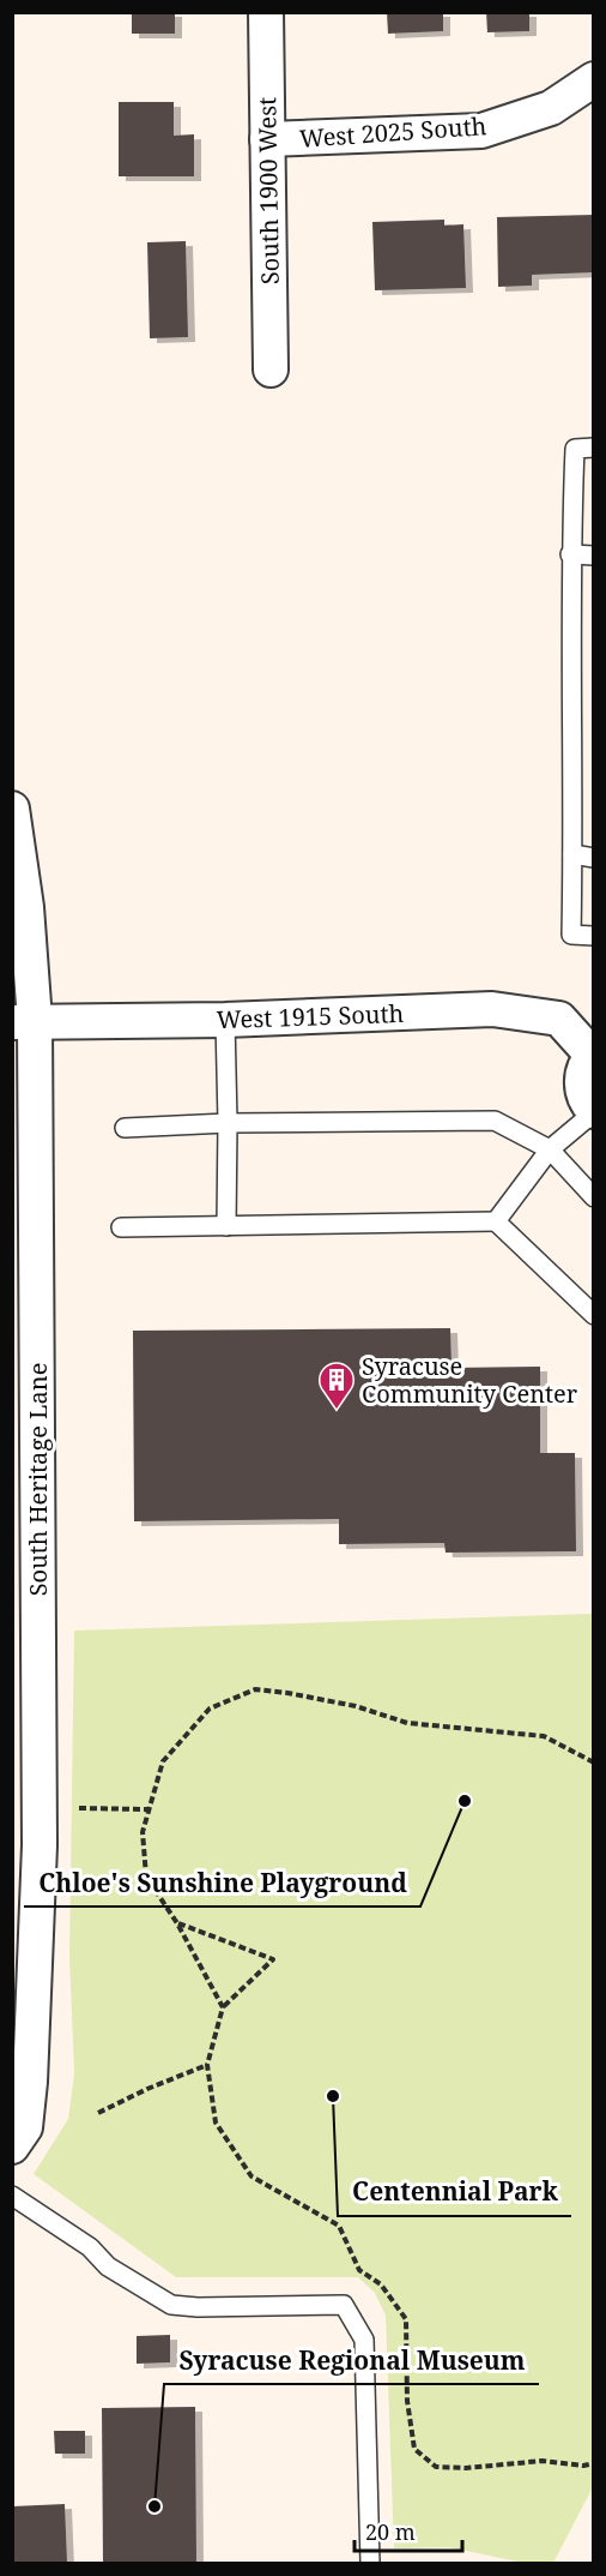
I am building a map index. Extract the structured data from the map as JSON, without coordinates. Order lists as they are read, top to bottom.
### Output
{
  "streets": {
    "street": [
      "West 2025 South",
      "South 1900 West",
      "West 1915 South",
      "South Heritage Lane"
    ]
  },
  "crossings": [
    ["West 2025 South", "South 1900 West"],
    ["West 1915 South", "South Heritage Lane"]
  ],
  "places": {
    "building": ["Syracuse Community Center"],
    "other": ["Chloe's Sunshine Playground", "Centennial Park", "Syracuse Regional Museum"]
  },
  "scale_bar": "20 m"
}
